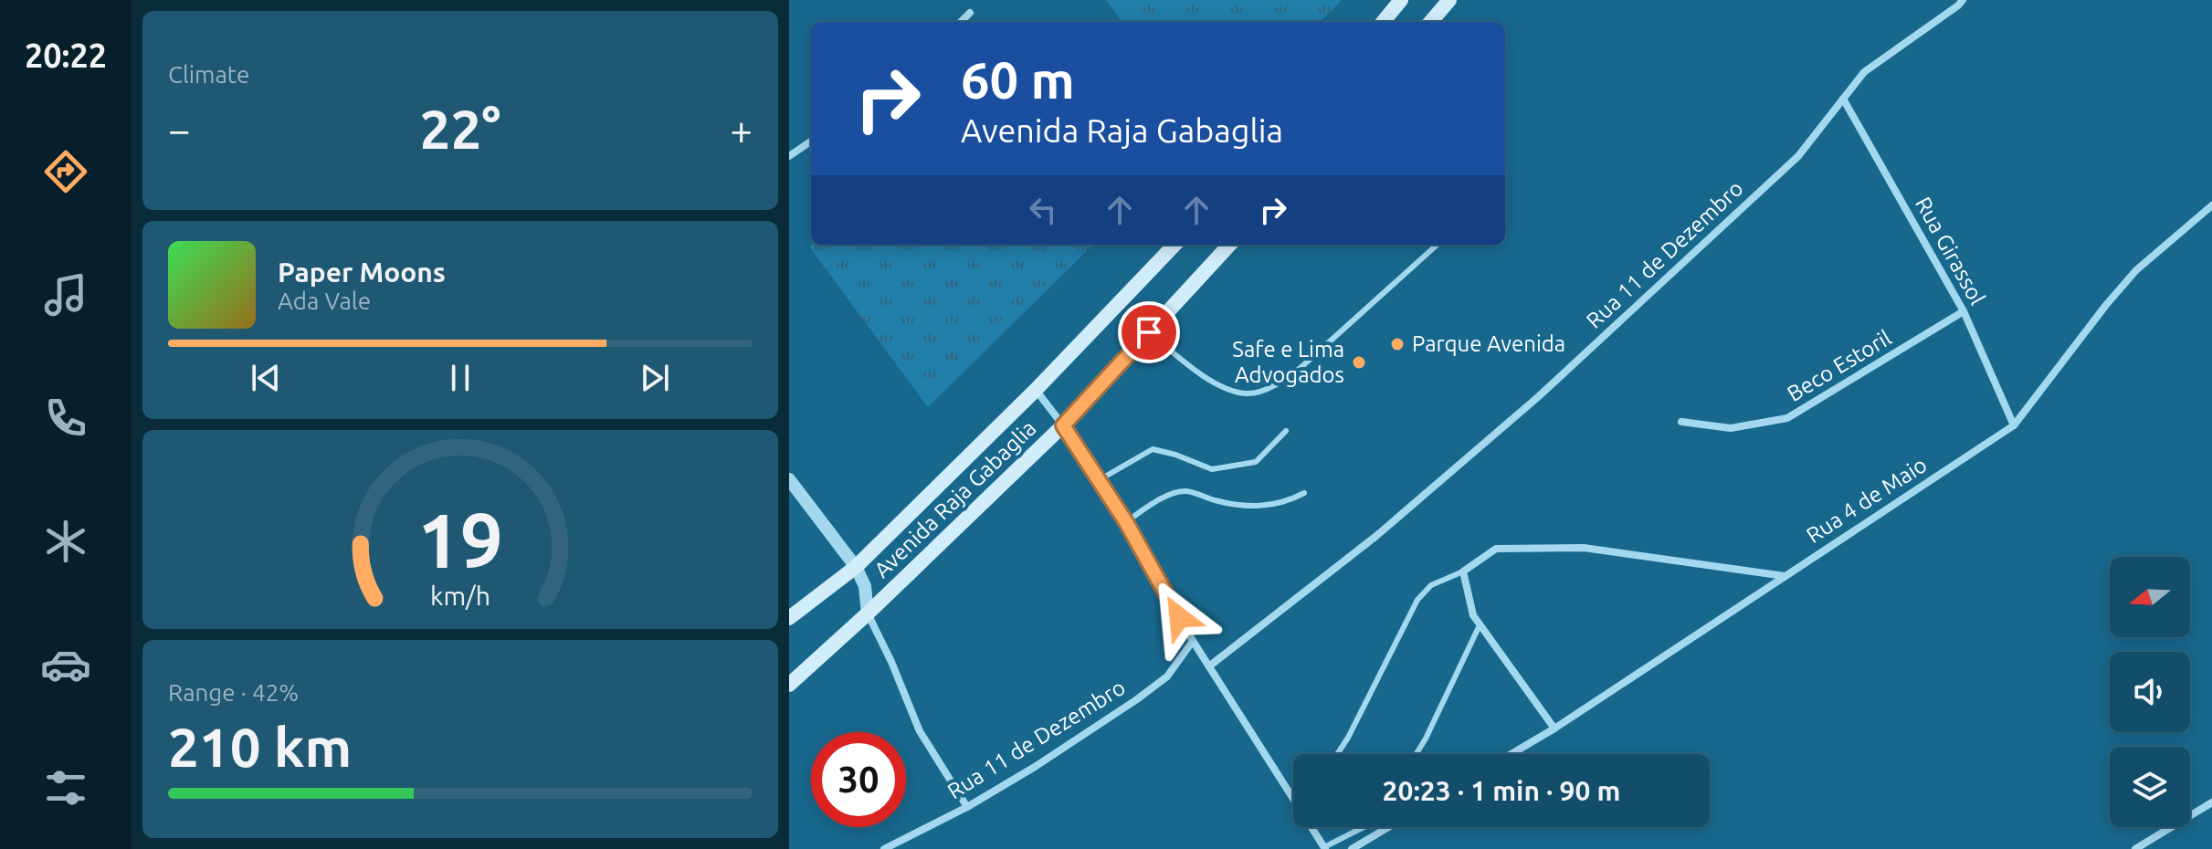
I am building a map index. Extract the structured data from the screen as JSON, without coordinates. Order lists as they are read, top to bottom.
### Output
{
  "streets": {
    "main road": ["Avenida Raja Gabaglia"],
    "street": [
      "Rua Girassol",
      "Rua 11 de Dezembro",
      "Beco Estoril",
      "Rua 4 de Maio"
    ]
  },
  "crossings": [
    ["Rua Girassol", "Rua 11 de Dezembro"],
    ["Rua Girassol", "Beco Estoril"],
    ["Rua Girassol", "Rua 4 de Maio"]
  ],
  "places": ["Parque Avenida", "Safe e Lima Advogados"],
  "north": "left",
  "page": {
    "tabs": "20:22",
    "tile": [
      "Climate",
      ["Range · 42%", "210 km"]
    ],
    "turn": ["60 m", "Avenida Raja Gabaglia"],
    "heat": ["−", "22°", "+"],
    "song": ["Paper Moons", "Ada Vale"],
    "limit": "30",
    "trip": "20:23 · 1 min · 90 m",
    "gauge": ["19", "km/h"]
  }
}
